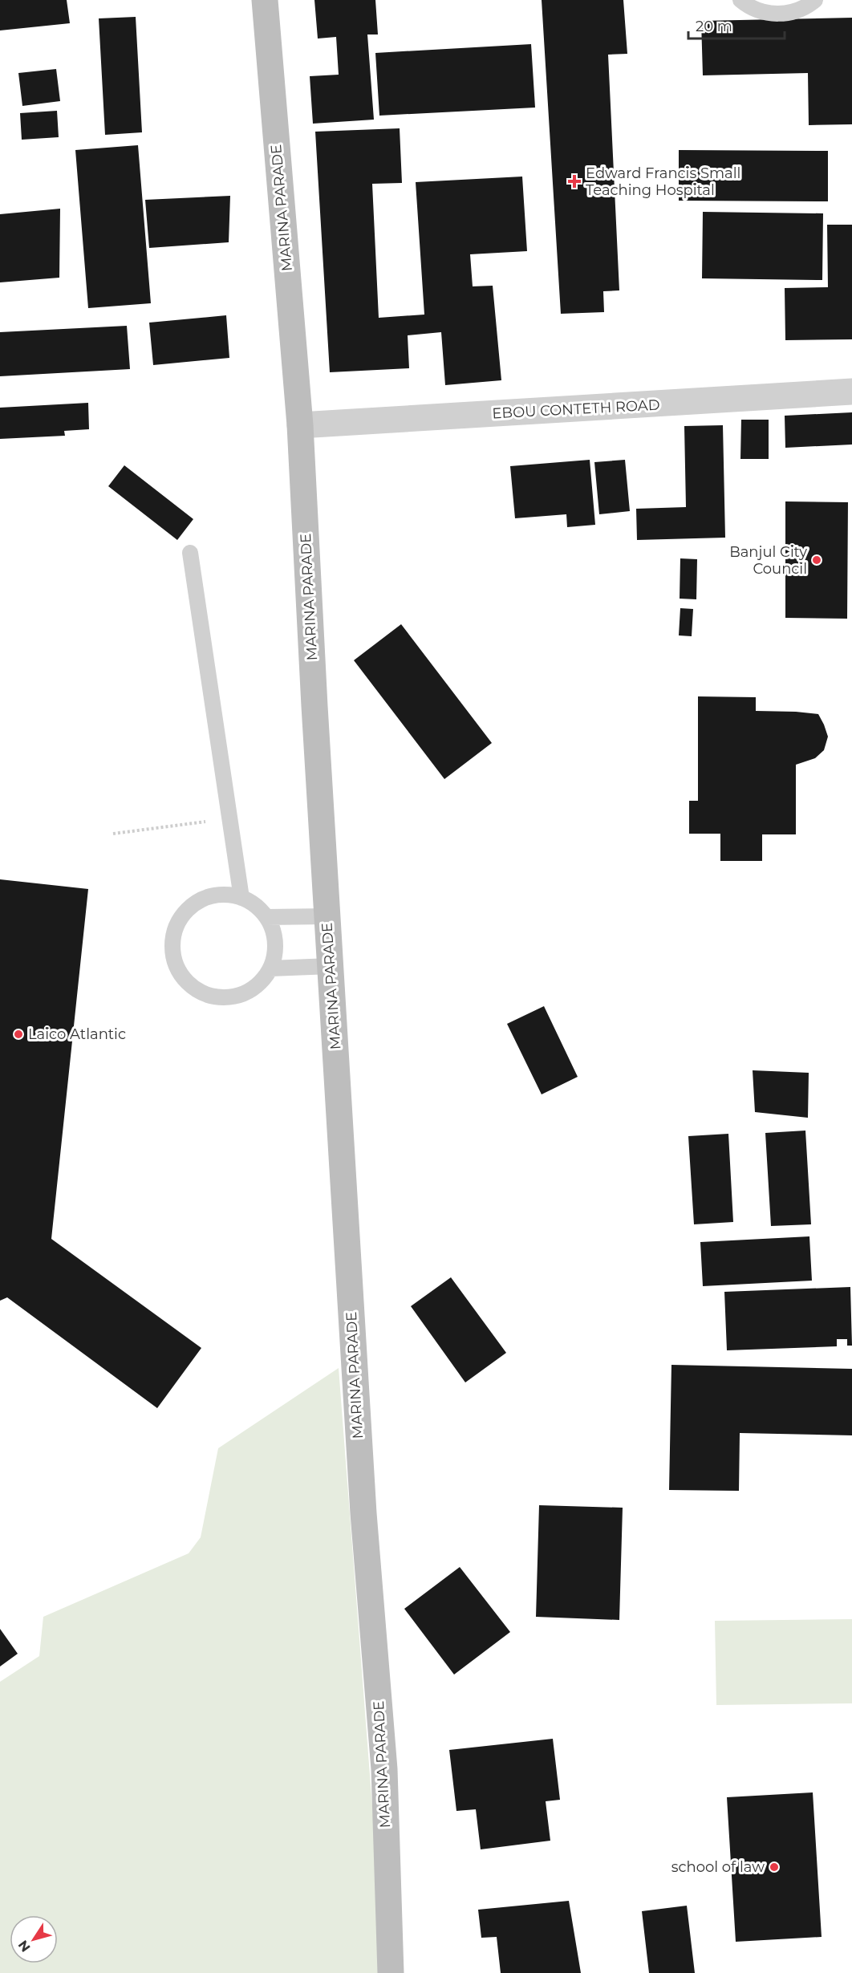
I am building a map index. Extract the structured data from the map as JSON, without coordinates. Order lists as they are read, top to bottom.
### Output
{
  "streets": {
    "street": ["MARINA PARADE", "EBOU CONTETH ROAD"]
  },
  "crossings": [
    ["MARINA PARADE", "EBOU CONTETH ROAD"]
  ],
  "places": {
    "health": ["Edward Francis Small Teaching Hospital"],
    "other": ["Banjul City Council", "Laico Atlantic", "school of law"]
  },
  "scale_bar": "20 m",
  "north": "bottom left"
}
